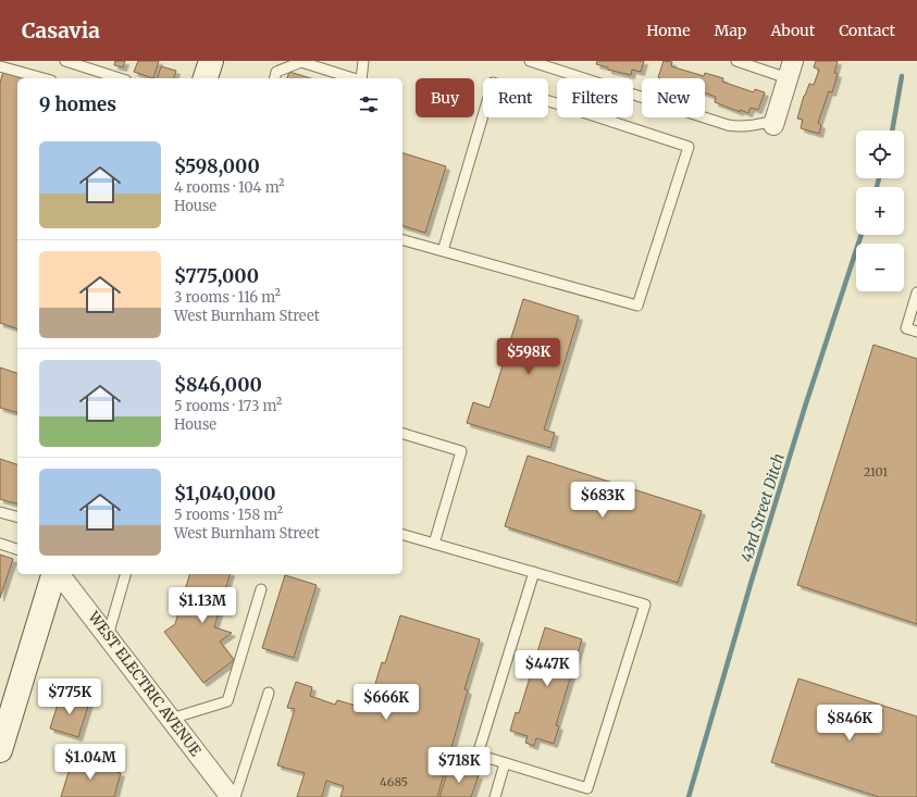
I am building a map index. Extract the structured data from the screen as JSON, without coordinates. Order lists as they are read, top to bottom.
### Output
{
  "streets": {
    "street": ["WEST ELECTRIC AVENUE"]
  },
  "water": ["43rd Street Ditch"],
  "house_numbers": ["2101", "4685"],
  "page": {
    "header": "Casavia",
    "nav": [
      "Home",
      "Map",
      "About",
      "Contact"
    ],
    "chip": [
      "Buy",
      "Rent",
      "Filters",
      "New"
    ],
    "heading": "9 homes",
    "map_buttons": ["+", "−"],
    "list": [
      {
        "name": "$598,000",
        "note": "4 rooms · 104 m² · House"
      },
      {
        "name": "$775,000",
        "note": "3 rooms · 116 m² · West Burnham Street"
      },
      {
        "name": "$846,000",
        "note": "5 rooms · 173 m² · House"
      },
      {
        "name": "$1,040,000",
        "note": "5 rooms · 158 m² · West Burnham Street"
      }
    ],
    "price": [
      "$598K",
      "$683K",
      "$1.13M",
      "$447K",
      "$775K",
      "$666K",
      "$846K",
      "$1.04M",
      "$718K"
    ]
  }
}
